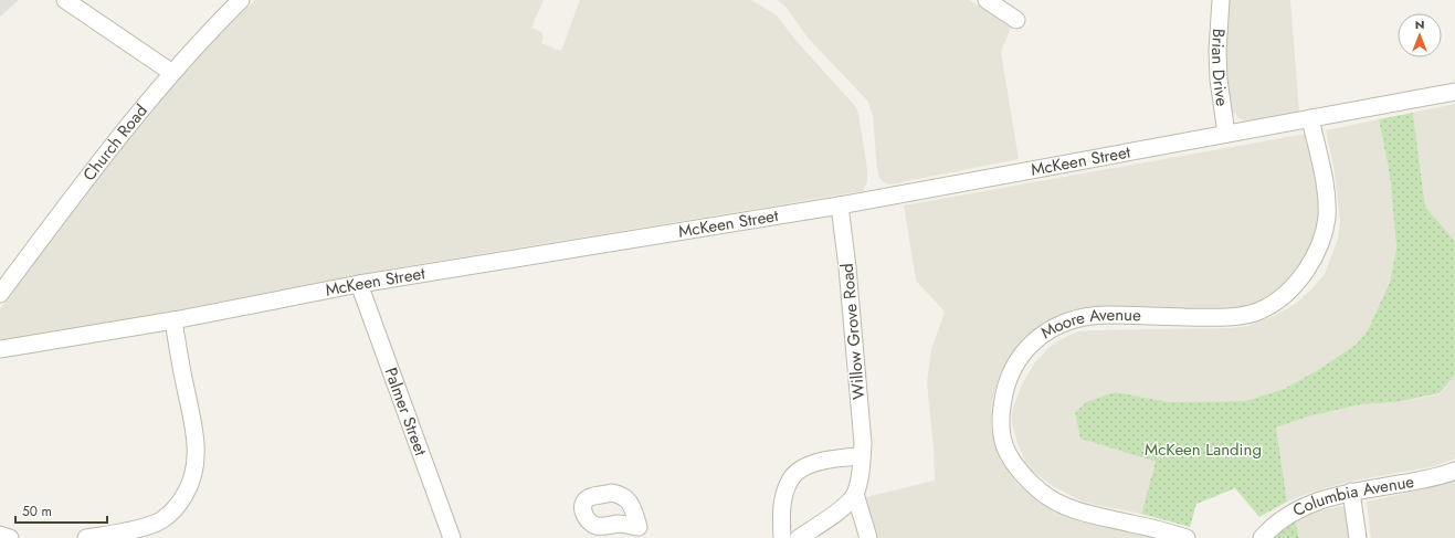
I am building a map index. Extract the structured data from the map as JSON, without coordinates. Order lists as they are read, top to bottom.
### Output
{
  "streets": {
    "street": [
      "Brian Drive",
      "Church Road",
      "McKeen Street",
      "Moore Avenue",
      "Willow Grove Road",
      "Palmer Street",
      "Columbia Avenue"
    ]
  },
  "crossings": [
    ["Brian Drive", "McKeen Street"],
    ["McKeen Street", "Moore Avenue"],
    ["McKeen Street", "Willow Grove Road"],
    ["McKeen Street", "Palmer Street"]
  ],
  "parks": ["McKeen Landing"],
  "scale_bar": "50 m",
  "north": "top"
}
